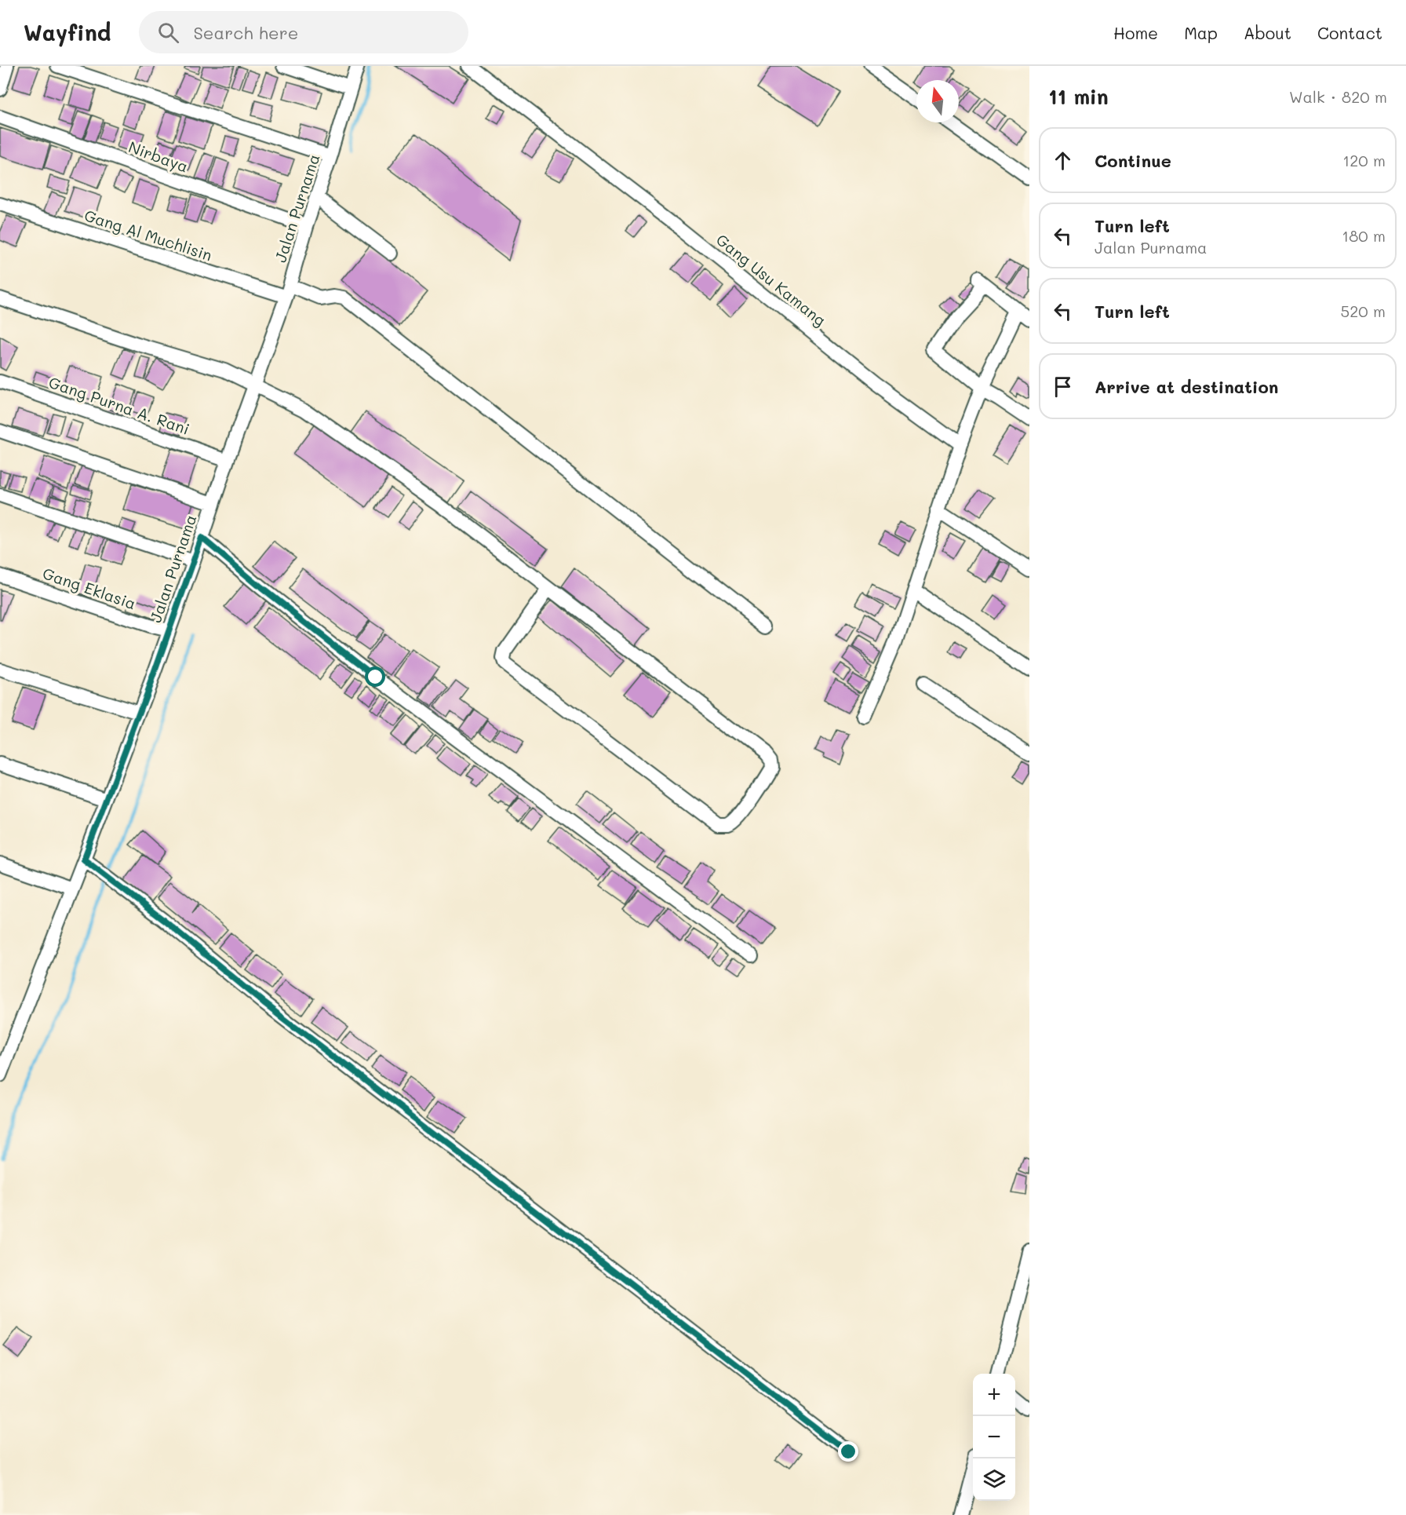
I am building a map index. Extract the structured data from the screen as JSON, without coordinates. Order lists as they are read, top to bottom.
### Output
{
  "streets": {
    "street": [
      "Nirbaya",
      "Jalan Purnama",
      "Gang Al Muchlisin",
      "Gang Usu Kamang",
      "Gang Purna A. Rani",
      "Gang Eklasia"
    ]
  },
  "crossings": [
    ["Nirbaya", "Jalan Purnama"],
    ["Jalan Purnama", "Gang Al Muchlisin"],
    ["Jalan Purnama", "Gang Purna A. Rani"],
    ["Jalan Purnama", "Gang Eklasia"]
  ],
  "north": "top",
  "page": {
    "header": "Wayfind",
    "search": "Search here",
    "nav": [
      "Home",
      "Map",
      "About",
      "Contact"
    ],
    "heading": ["11 min", "Walk · 820 m"],
    "list": [
      ["Continue", "120 m"],
      ["Turn left", "Jalan Purnama", "180 m"],
      ["Turn left", "520 m"],
      "Arrive at destination"
    ],
    "map_buttons": ["+", "−"]
  }
}
